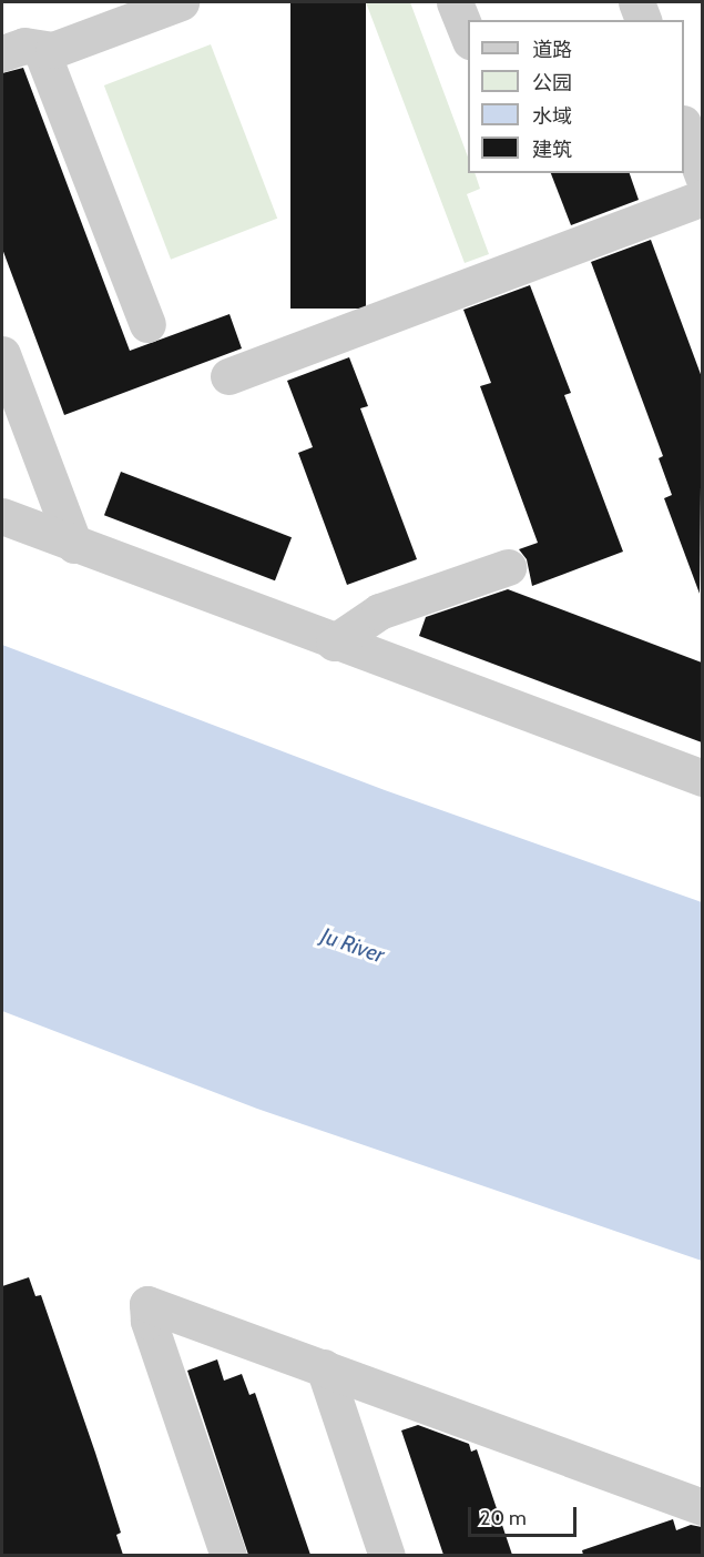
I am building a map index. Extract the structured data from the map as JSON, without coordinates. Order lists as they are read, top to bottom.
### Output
{
  "water": ["Ju River"],
  "legend": [
    "道路",
    "公园",
    "水域",
    "建筑"
  ],
  "scale_bar": "20 m"
}
